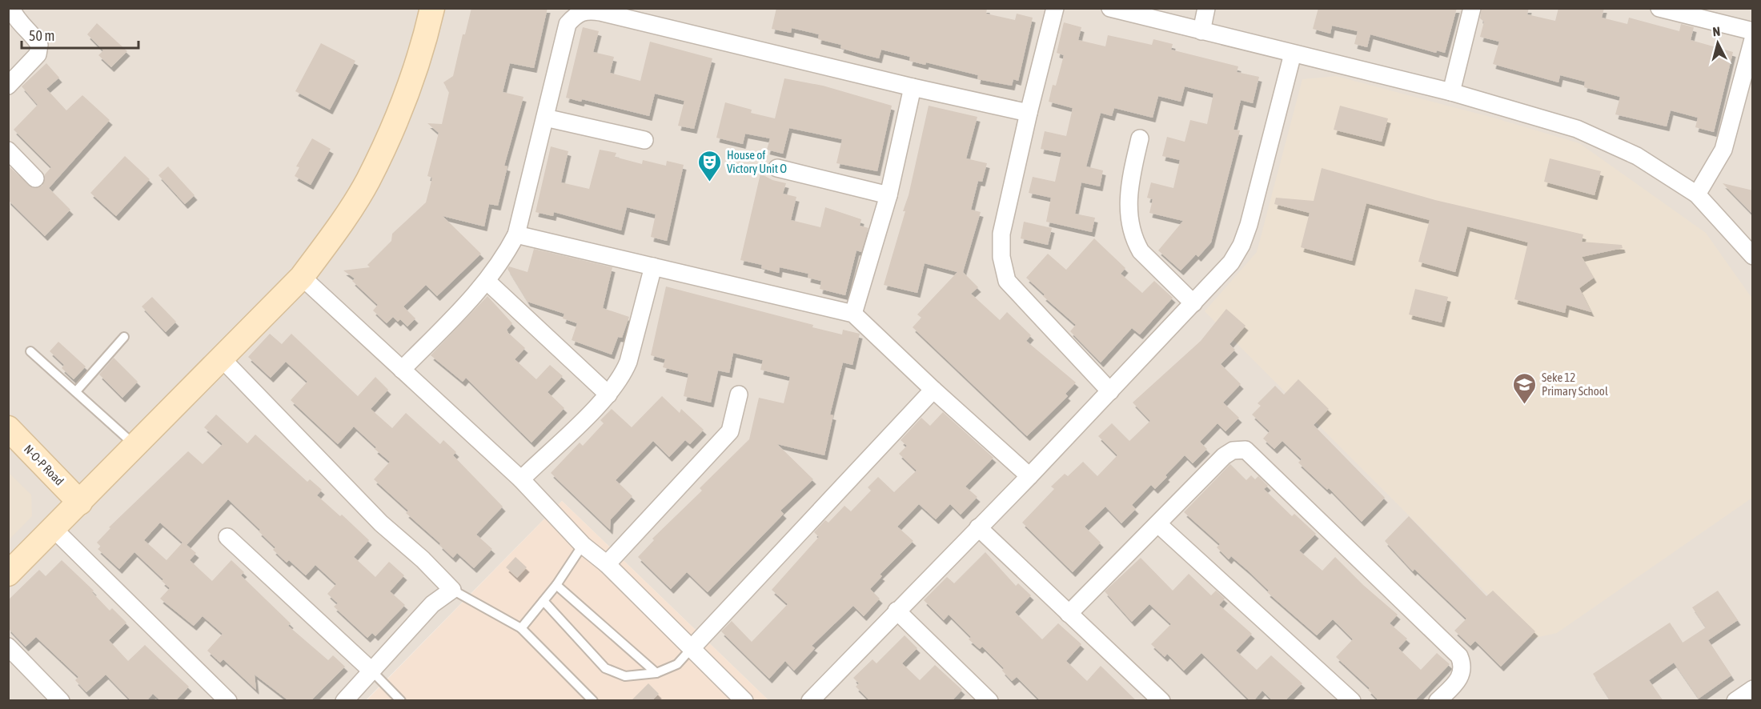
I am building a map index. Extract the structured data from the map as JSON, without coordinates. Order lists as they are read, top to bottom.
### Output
{
  "streets": {
    "street": ["N-O-P Road"]
  },
  "places": {
    "theatre": ["House of Victory Unit O"],
    "school or university": ["Seke 12 Primary School"]
  },
  "scale_bar": "50 m",
  "north": "top"
}
